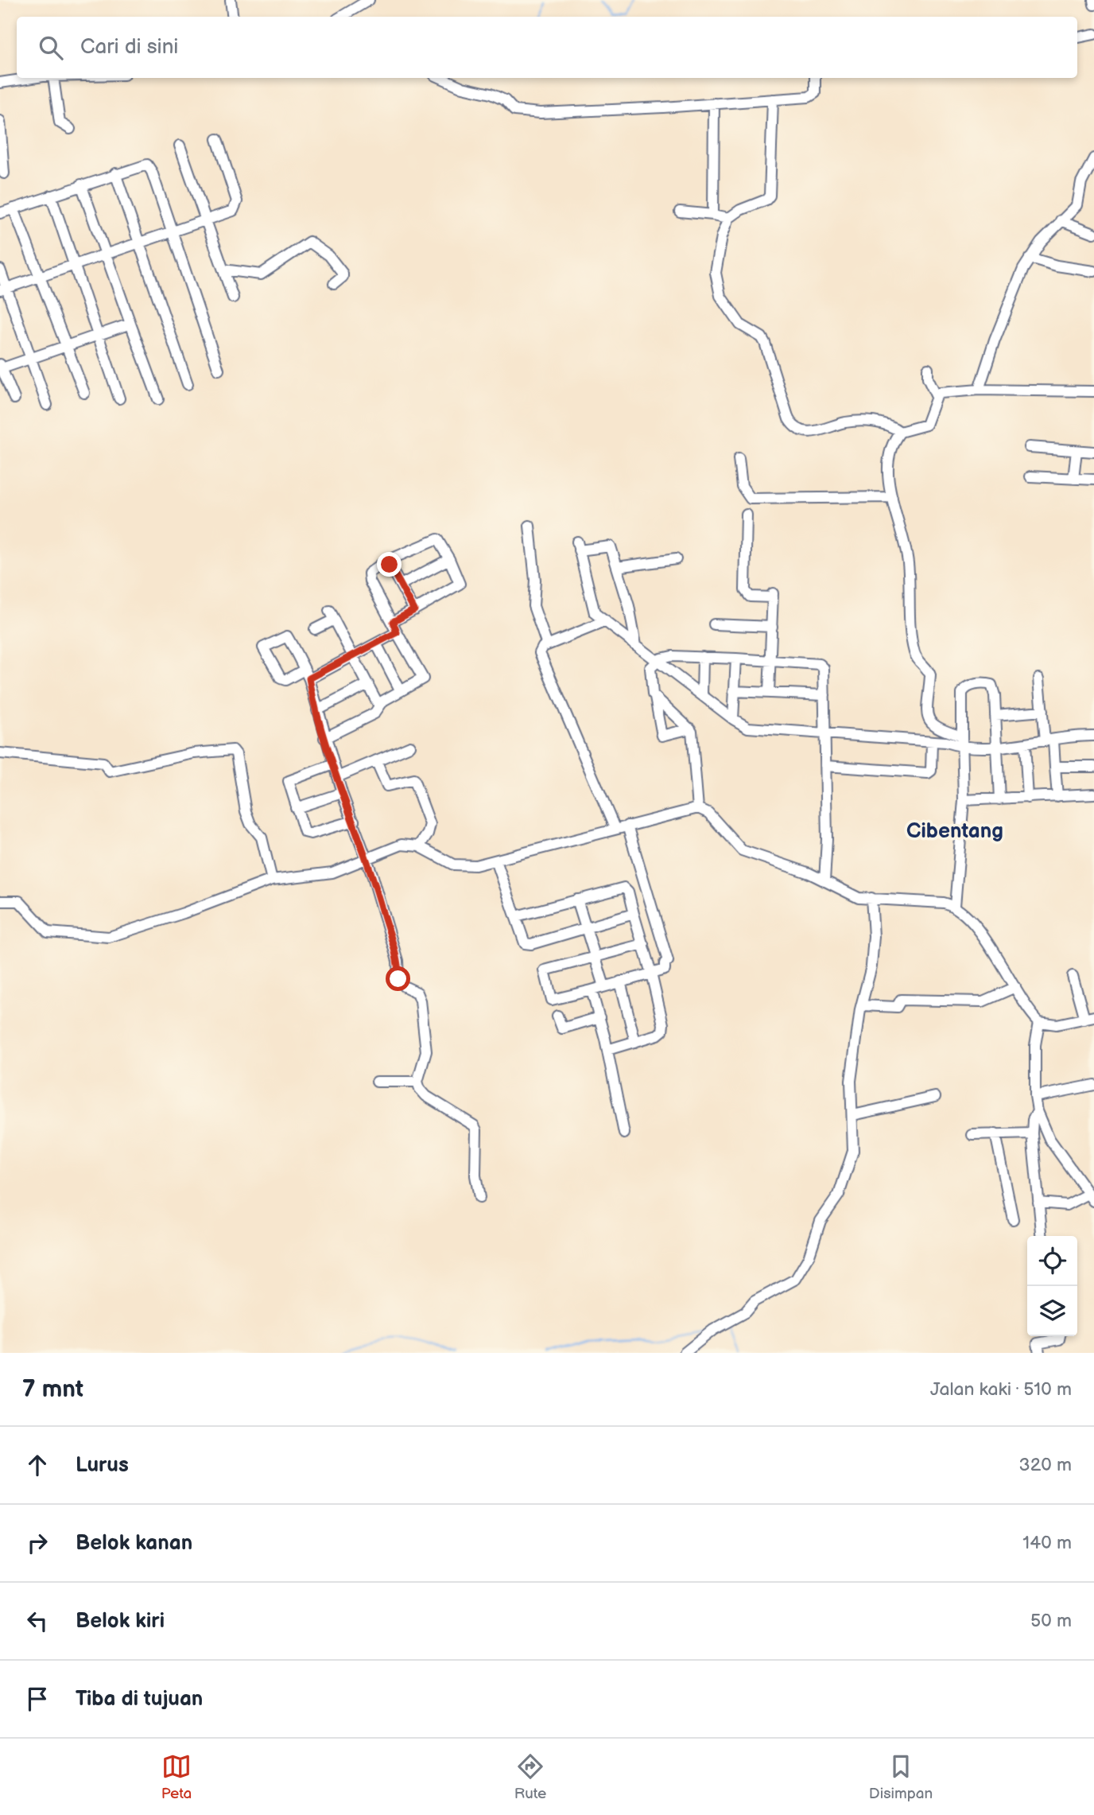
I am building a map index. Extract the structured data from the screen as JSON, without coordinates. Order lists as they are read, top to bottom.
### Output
{
  "districts": ["Cibentang"],
  "page": {
    "search": "Cari di sini",
    "heading": ["7 mnt", "Jalan kaki · 510 m"],
    "list": [
      ["Lurus", "320 m"],
      ["Belok kanan", "140 m"],
      ["Belok kiri", "50 m"],
      "Tiba di tujuan"
    ],
    "nav": ["Peta", "Rute", "Disimpan"]
  }
}
